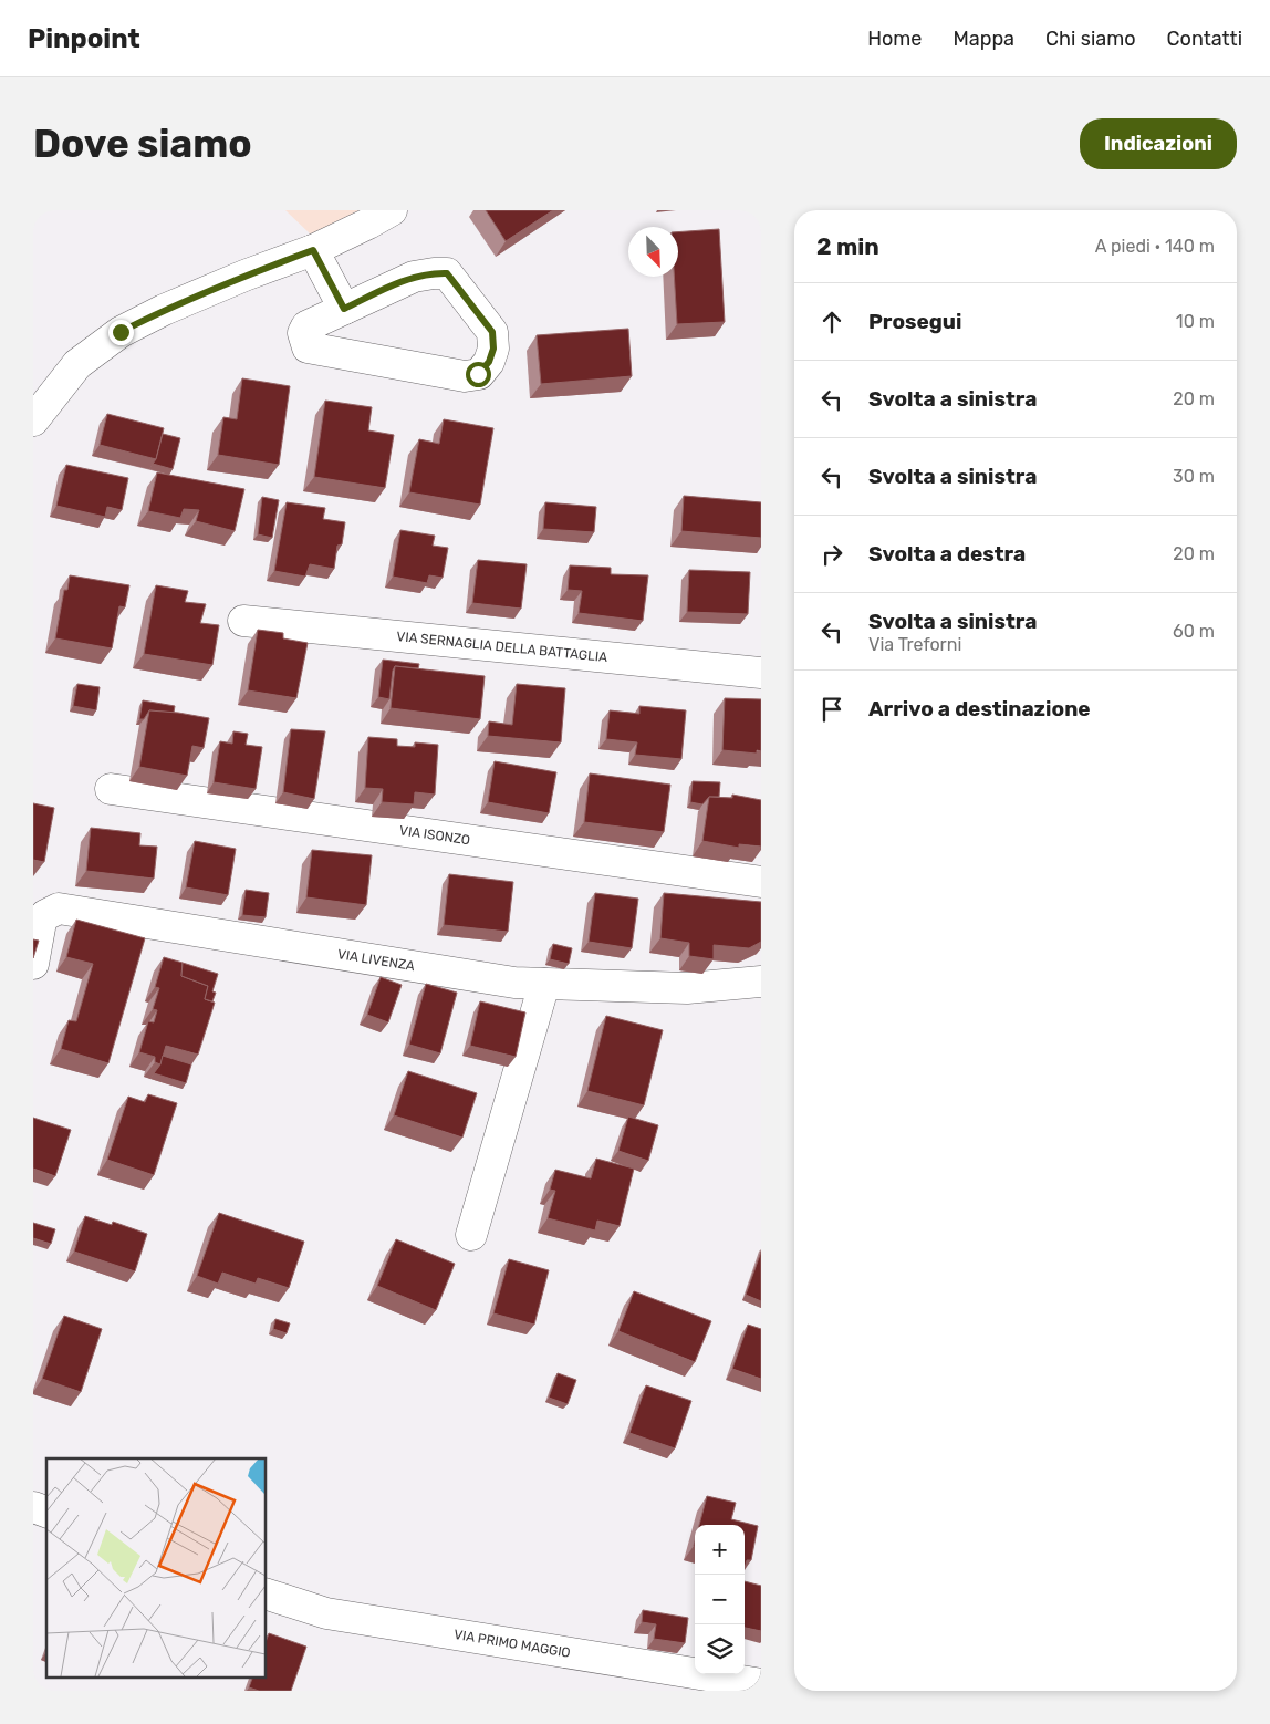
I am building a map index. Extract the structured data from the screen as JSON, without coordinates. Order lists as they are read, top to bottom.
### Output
{
  "streets": {
    "street": [
      "VIA SERNAGLIA DELLA BATTAGLIA",
      "VIA ISONZO",
      "VIA LIVENZA",
      "VIA PRIMO MAGGIO"
    ]
  },
  "north": "bottom right",
  "page": {
    "header": "Pinpoint",
    "nav": [
      "Home",
      "Mappa",
      "Chi siamo",
      "Contatti"
    ],
    "buttons": "Indicazioni",
    "title": "Dove siamo",
    "heading": ["2 min", "A piedi · 140 m"],
    "list": [
      ["Prosegui", "10 m"],
      ["Svolta a sinistra", "20 m"],
      ["Svolta a sinistra", "30 m"],
      ["Svolta a destra", "20 m"],
      ["Svolta a sinistra", "Via Treforni", "60 m"],
      "Arrivo a destinazione"
    ],
    "map_buttons": ["+", "−"]
  }
}
